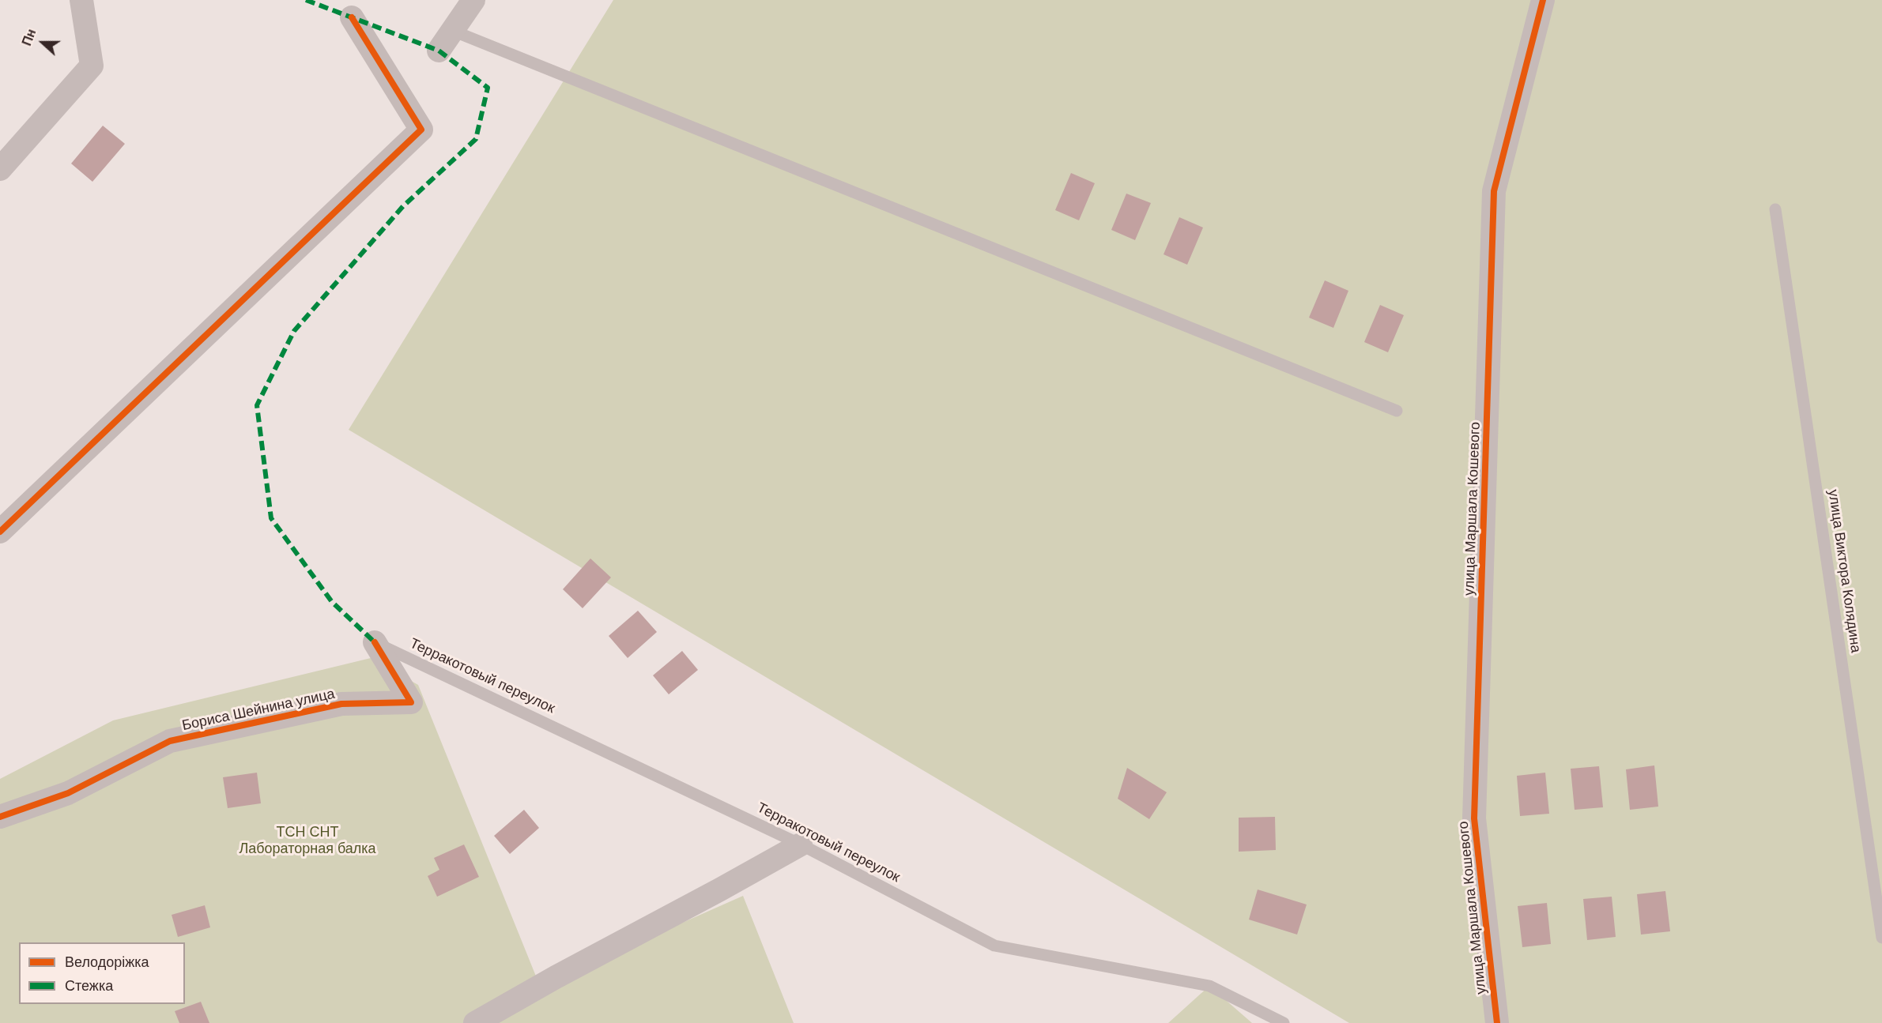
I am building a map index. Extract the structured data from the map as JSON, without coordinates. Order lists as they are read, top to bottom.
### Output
{
  "streets": {
    "street": ["улица Маршала Кошевого", "Бориса Шейнина улица"],
    "lane": ["улица Виктора Колядина", "Терракотовый переулок"]
  },
  "crossings": [
    ["Терракотовый переулок", "Бориса Шейнина улица"]
  ],
  "parks": ["ТСН СНТ Лабораторная балка"],
  "legend": ["Велодоріжка", "Стежка"],
  "north": "left"
}
